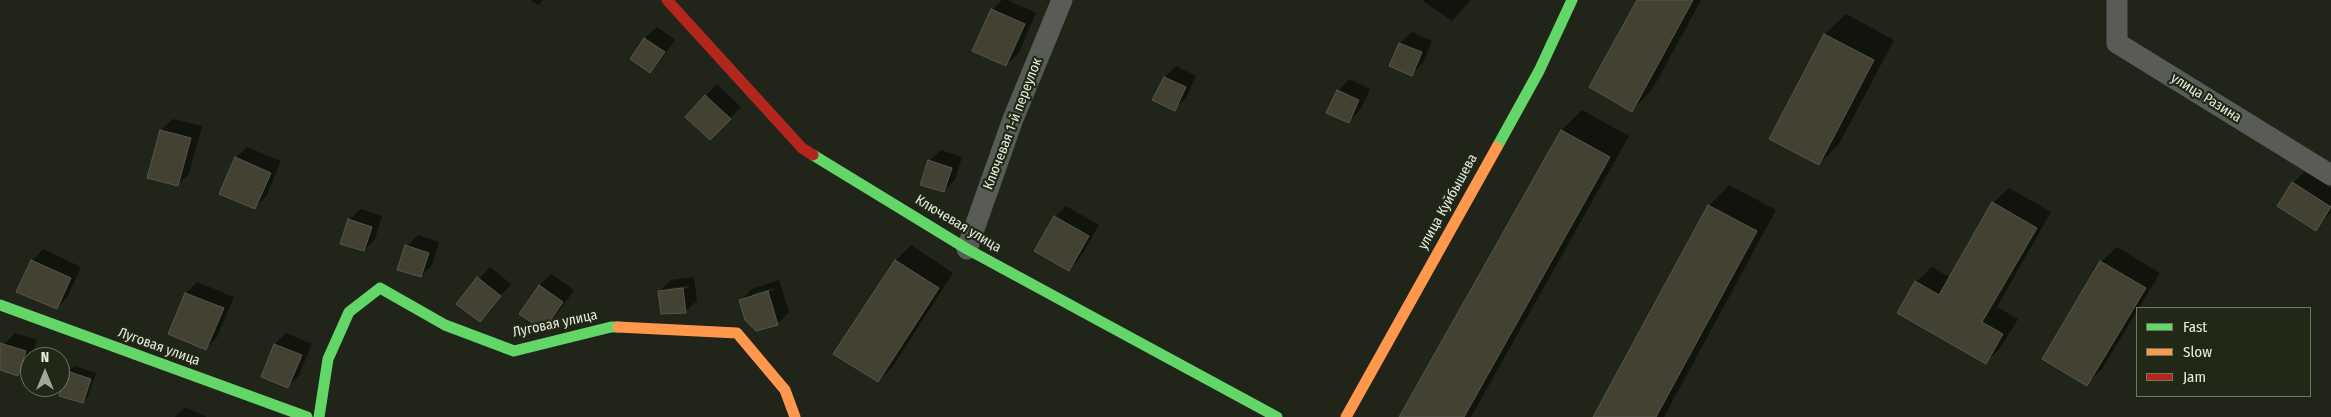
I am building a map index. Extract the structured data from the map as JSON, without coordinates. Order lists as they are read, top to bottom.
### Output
{
  "streets": {
    "street": [
      "улица Разина",
      "Ключевая 1-й переулок",
      "улица Куйбышева",
      "Ключевая улица",
      "Луговая улица"
    ]
  },
  "crossings": [
    ["Ключевая 1-й переулок", "Ключевая улица"]
  ],
  "legend": ["Fast", "Slow", "Jam"],
  "north": "top"
}
